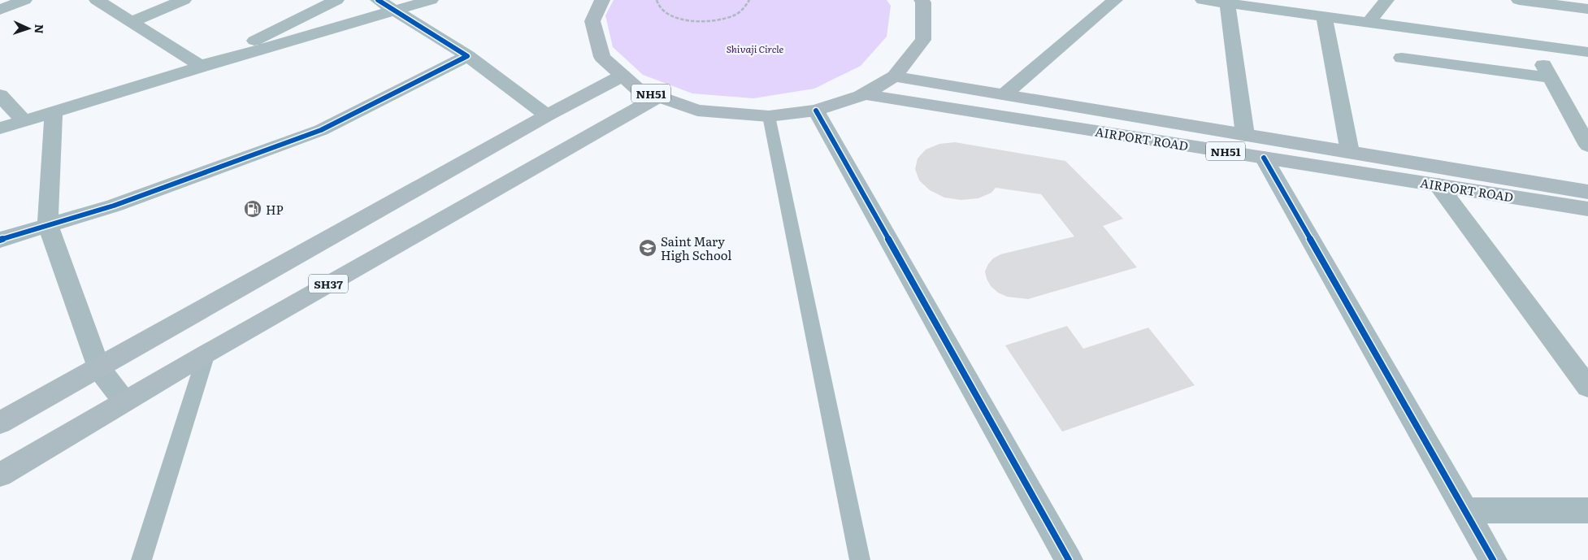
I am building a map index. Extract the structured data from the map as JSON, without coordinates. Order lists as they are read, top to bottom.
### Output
{
  "streets": {
    "highway": ["NH51", "AIRPORT ROAD"],
    "main road": ["SH37"]
  },
  "crossings": [
    ["NH51", "AIRPORT ROAD"],
    ["NH51", "SH37"]
  ],
  "parks": ["Shivaji Circle"],
  "places": {
    "fuel station": ["HP"],
    "school or university": ["Saint Mary High School"]
  },
  "north": "right"
}
